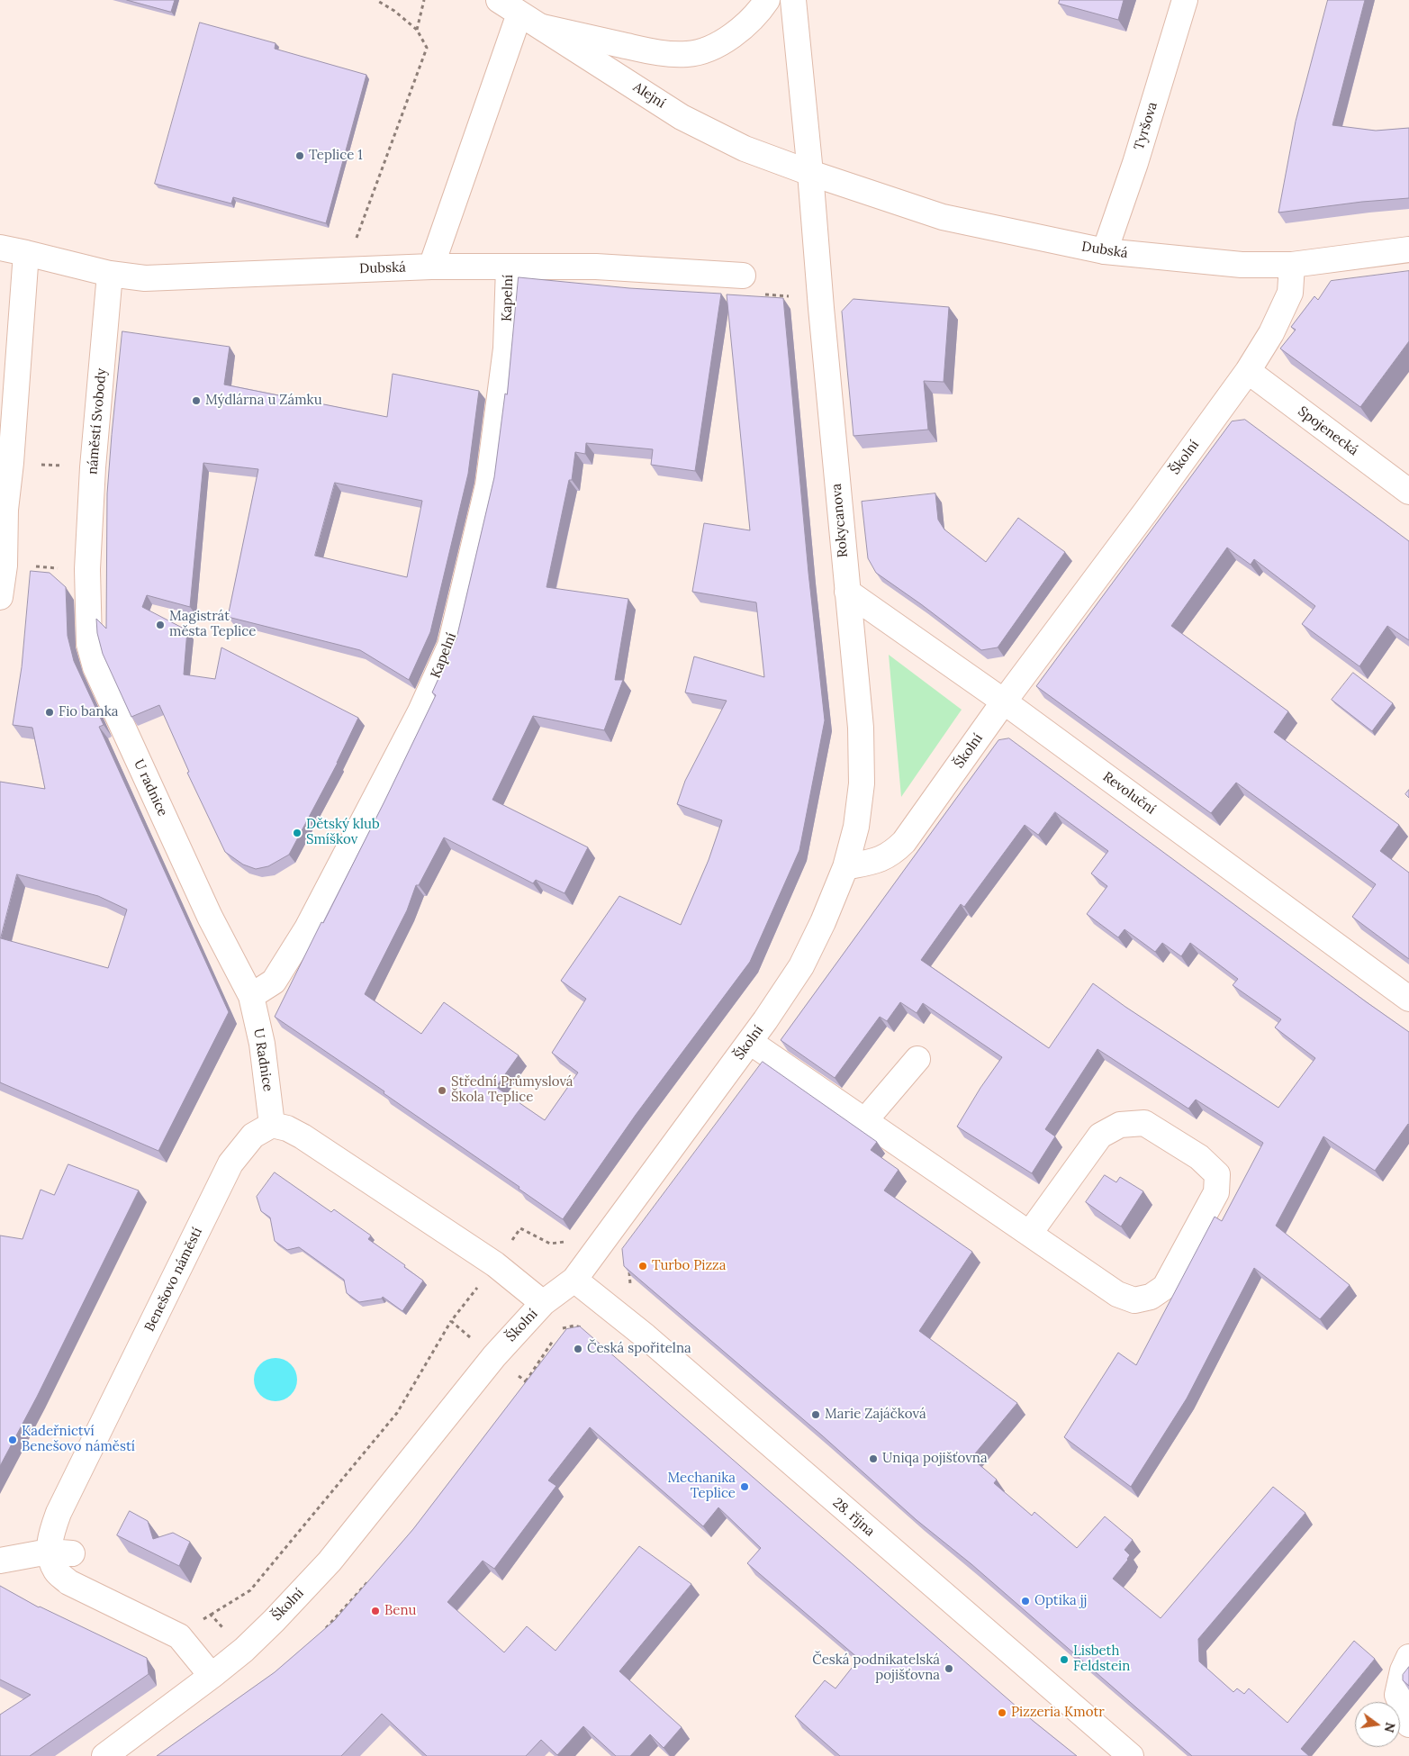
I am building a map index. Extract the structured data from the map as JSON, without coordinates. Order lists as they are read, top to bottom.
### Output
{
  "streets": {
    "main road": [
      "Alejní",
      "Tyršova",
      "Dubská",
      "Kapelní",
      "náměstí Svobody",
      "Spojenecká",
      "Školní",
      "Rokycanova",
      "U radnice",
      "Revoluční",
      "U Radnice",
      "Benešovo náměstí",
      "28. října"
    ]
  },
  "crossings": [
    ["Alejní", "Dubská"],
    ["Alejní", "Rokycanova"],
    ["Tyršova", "Dubská"],
    ["Dubská", "Kapelní"],
    ["Dubská", "náměstí Svobody"],
    ["Dubská", "Školní"],
    ["Dubská", "Rokycanova"],
    ["Kapelní", "U radnice"],
    ["Kapelní", "U Radnice"],
    ["náměstí Svobody", "U radnice"],
    ["Spojenecká", "Školní"],
    ["Školní", "Rokycanova"],
    ["Školní", "Revoluční"],
    ["Školní", "28. října"],
    ["Rokycanova", "Revoluční"],
    ["U radnice", "U Radnice"],
    ["U Radnice", "Benešovo náměstí"]
  ],
  "places": [
    "Teplice 1",
    "Mýdlárna u Zámku",
    "Magistrát města Teplice",
    "Fio banka",
    "Dětský klub Smíškov",
    "Střední Průmyslová Škola Teplice",
    "Turbo Pizza",
    "Česká spořitelna",
    "Marie Zajáčková",
    "Kadeřnictví Benešovo náměstí",
    "Uniqa pojišťovna",
    "Mechanika Teplice",
    "Optika jj",
    "Benu",
    "Lisbeth Feldstein",
    "Česká podnikatelská pojišťovna",
    "Pizzeria Kmotr"
  ],
  "north": "right"
}
